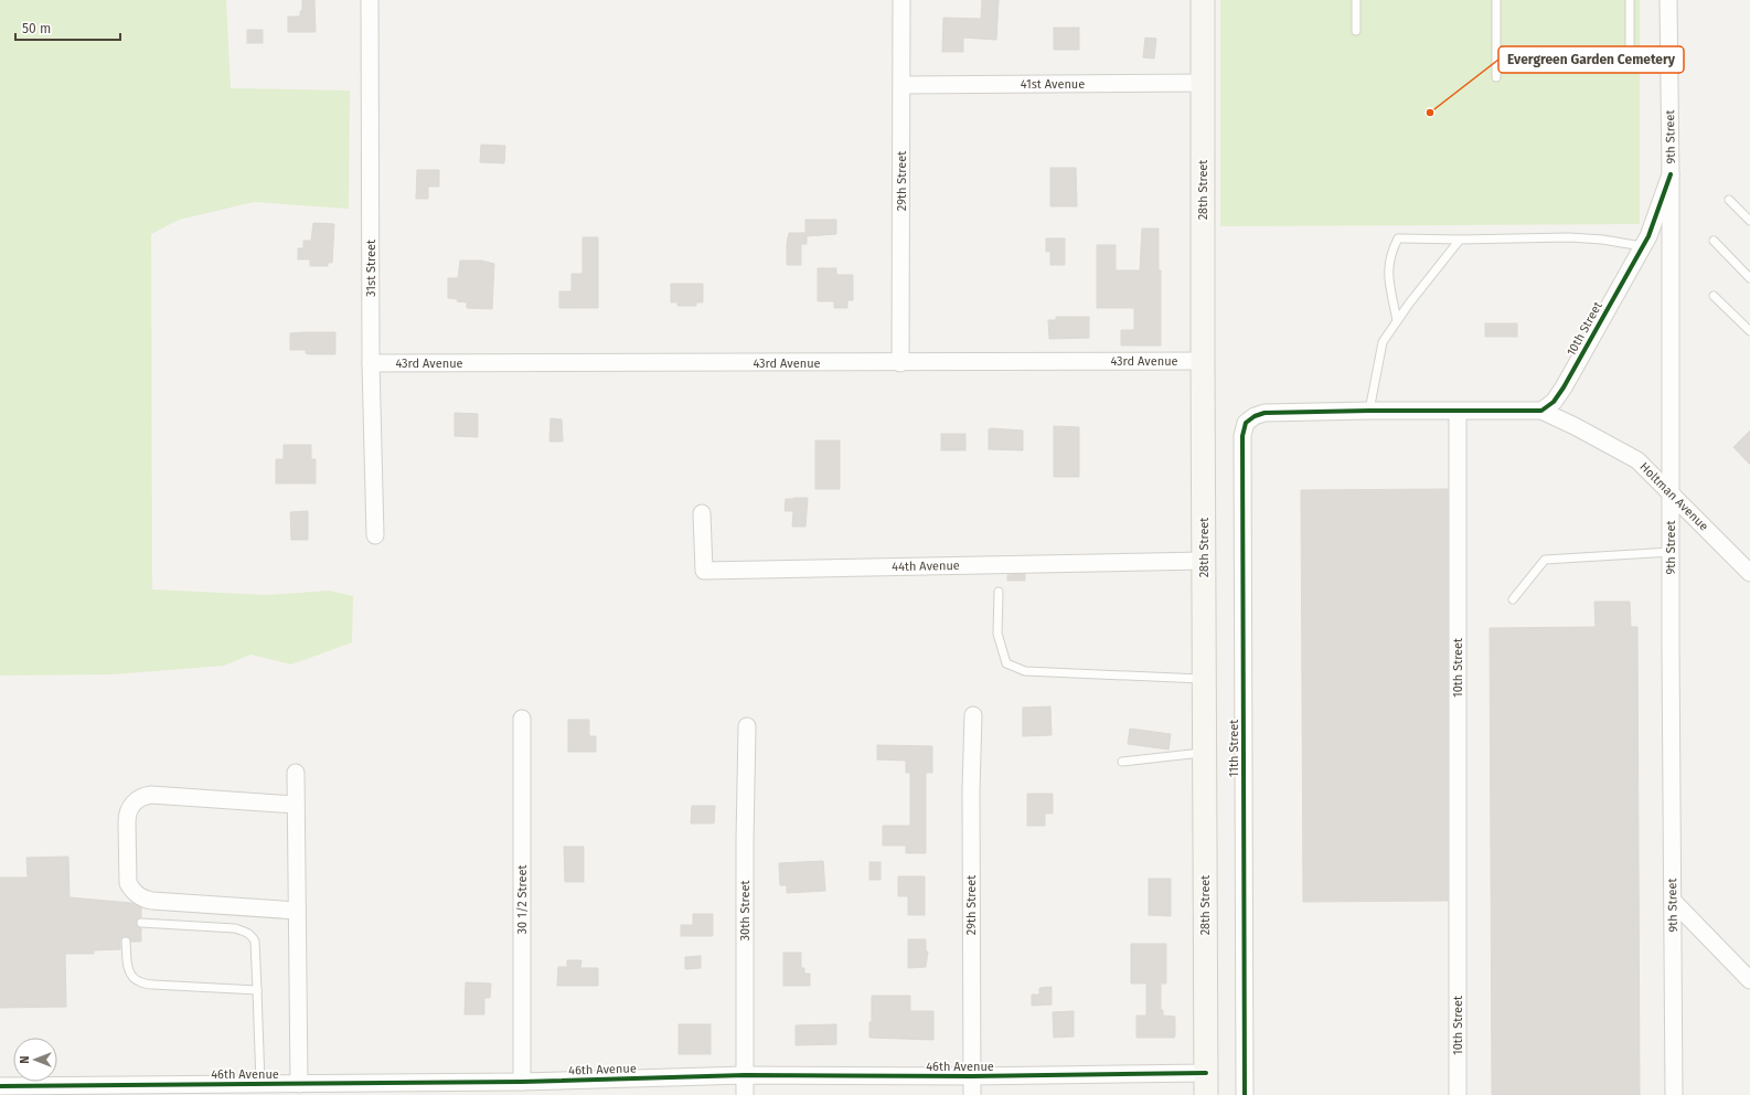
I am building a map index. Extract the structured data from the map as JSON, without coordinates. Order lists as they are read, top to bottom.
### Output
{
  "streets": {
    "main road": ["28th Street"],
    "street": [
      "41st Avenue",
      "9th Street",
      "29th Street",
      "31st Street",
      "10th Street",
      "43rd Avenue",
      "Holtman Avenue",
      "44th Avenue",
      "11th Street",
      "30 1/2 Street",
      "30th Street",
      "46th Avenue"
    ]
  },
  "crossings": [
    ["41st Avenue", "29th Street"],
    ["41st Avenue", "28th Street"],
    ["9th Street", "10th Street"],
    ["9th Street", "Holtman Avenue"],
    ["29th Street", "43rd Avenue"],
    ["29th Street", "46th Avenue"],
    ["28th Street", "43rd Avenue"],
    ["28th Street", "44th Avenue"],
    ["28th Street", "46th Avenue"],
    ["31st Street", "43rd Avenue"],
    ["10th Street", "Holtman Avenue"],
    ["30 1/2 Street", "46th Avenue"],
    ["30th Street", "46th Avenue"]
  ],
  "places": ["Evergreen Garden Cemetery"],
  "scale_bar": "50 m",
  "north": "left"
}
